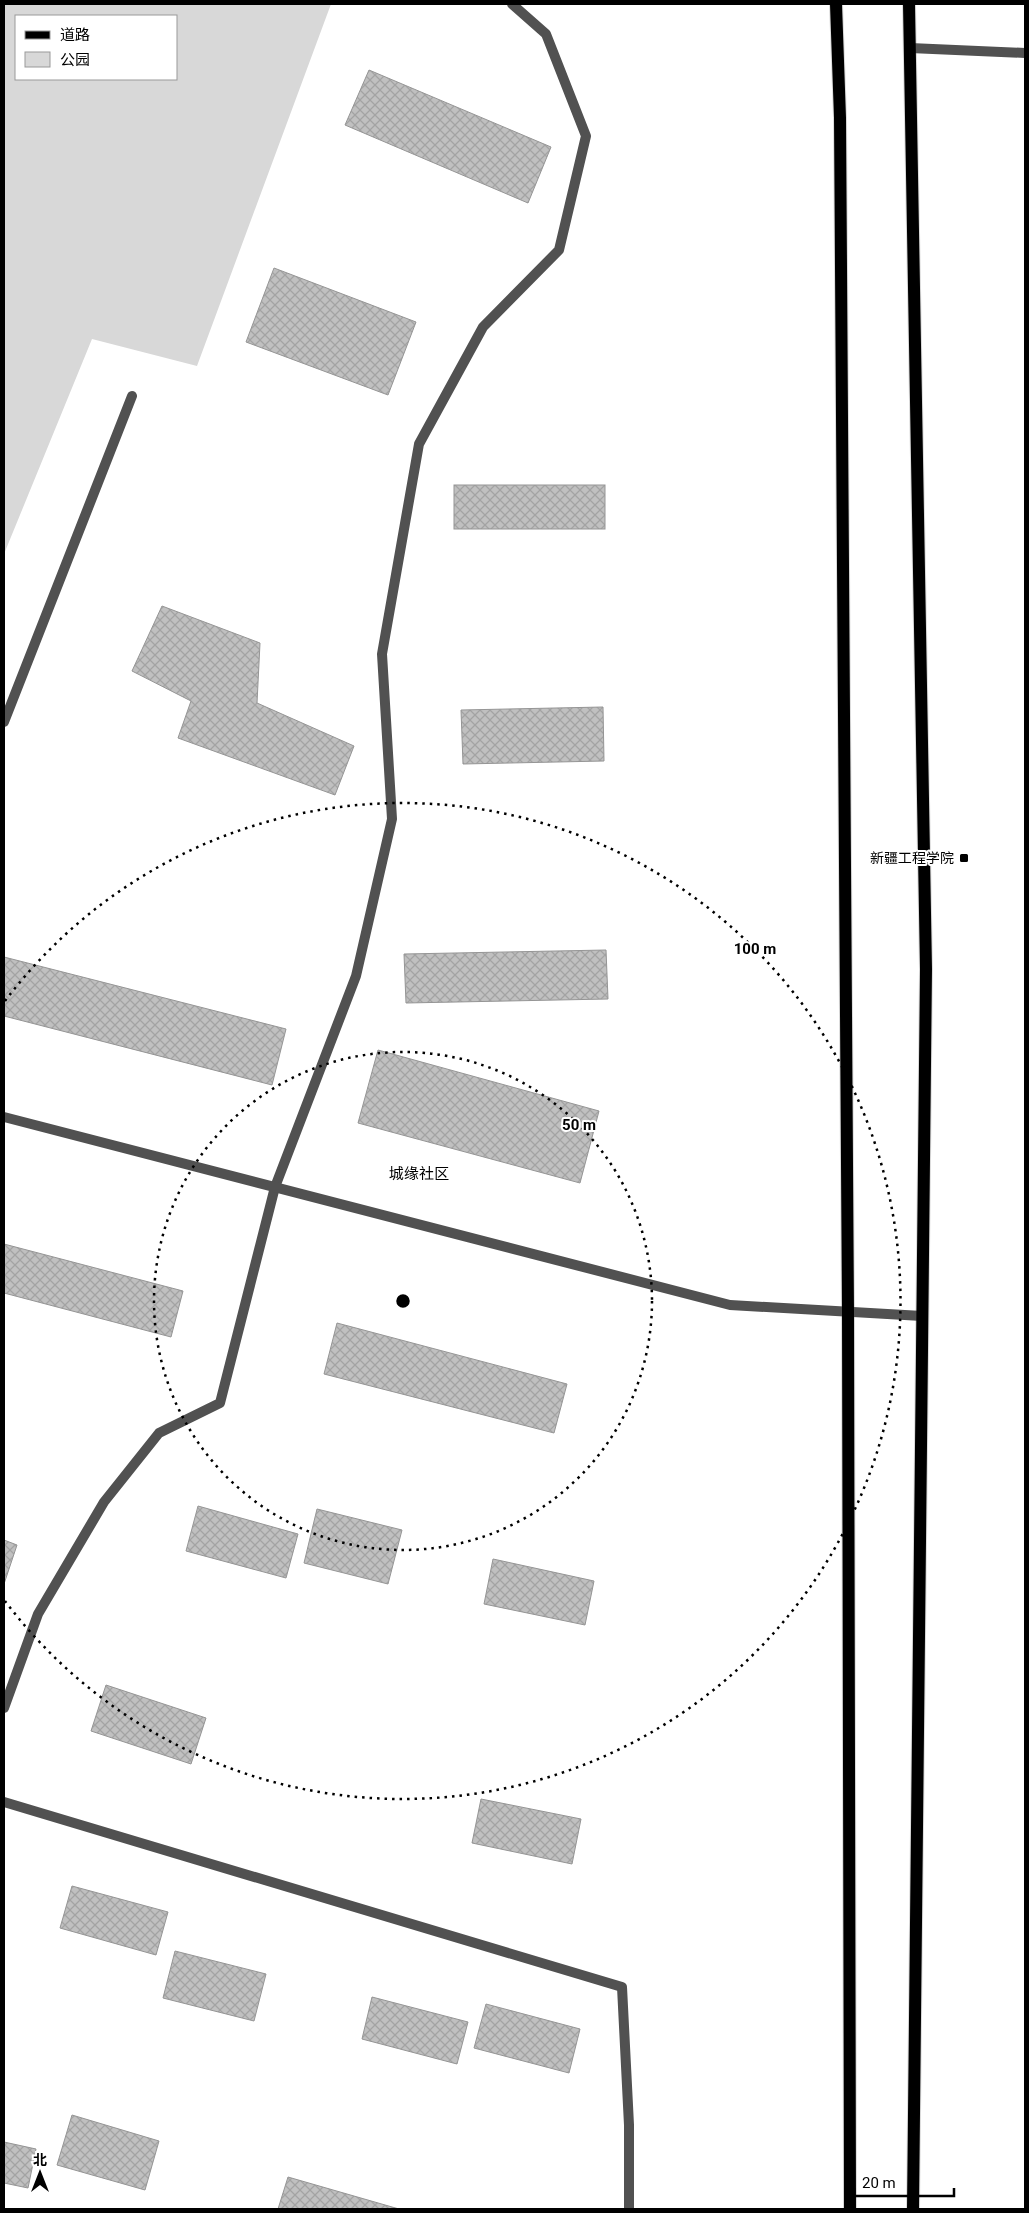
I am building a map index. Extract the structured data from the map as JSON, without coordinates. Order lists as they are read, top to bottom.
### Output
{
  "districts": ["城缘社区"],
  "places": {
    "transit": ["新疆工程学院"]
  },
  "legend": ["道路", "公园"],
  "scale_bar": "20 m",
  "north": "top",
  "rings": ["100 m", "50 m"]
}
